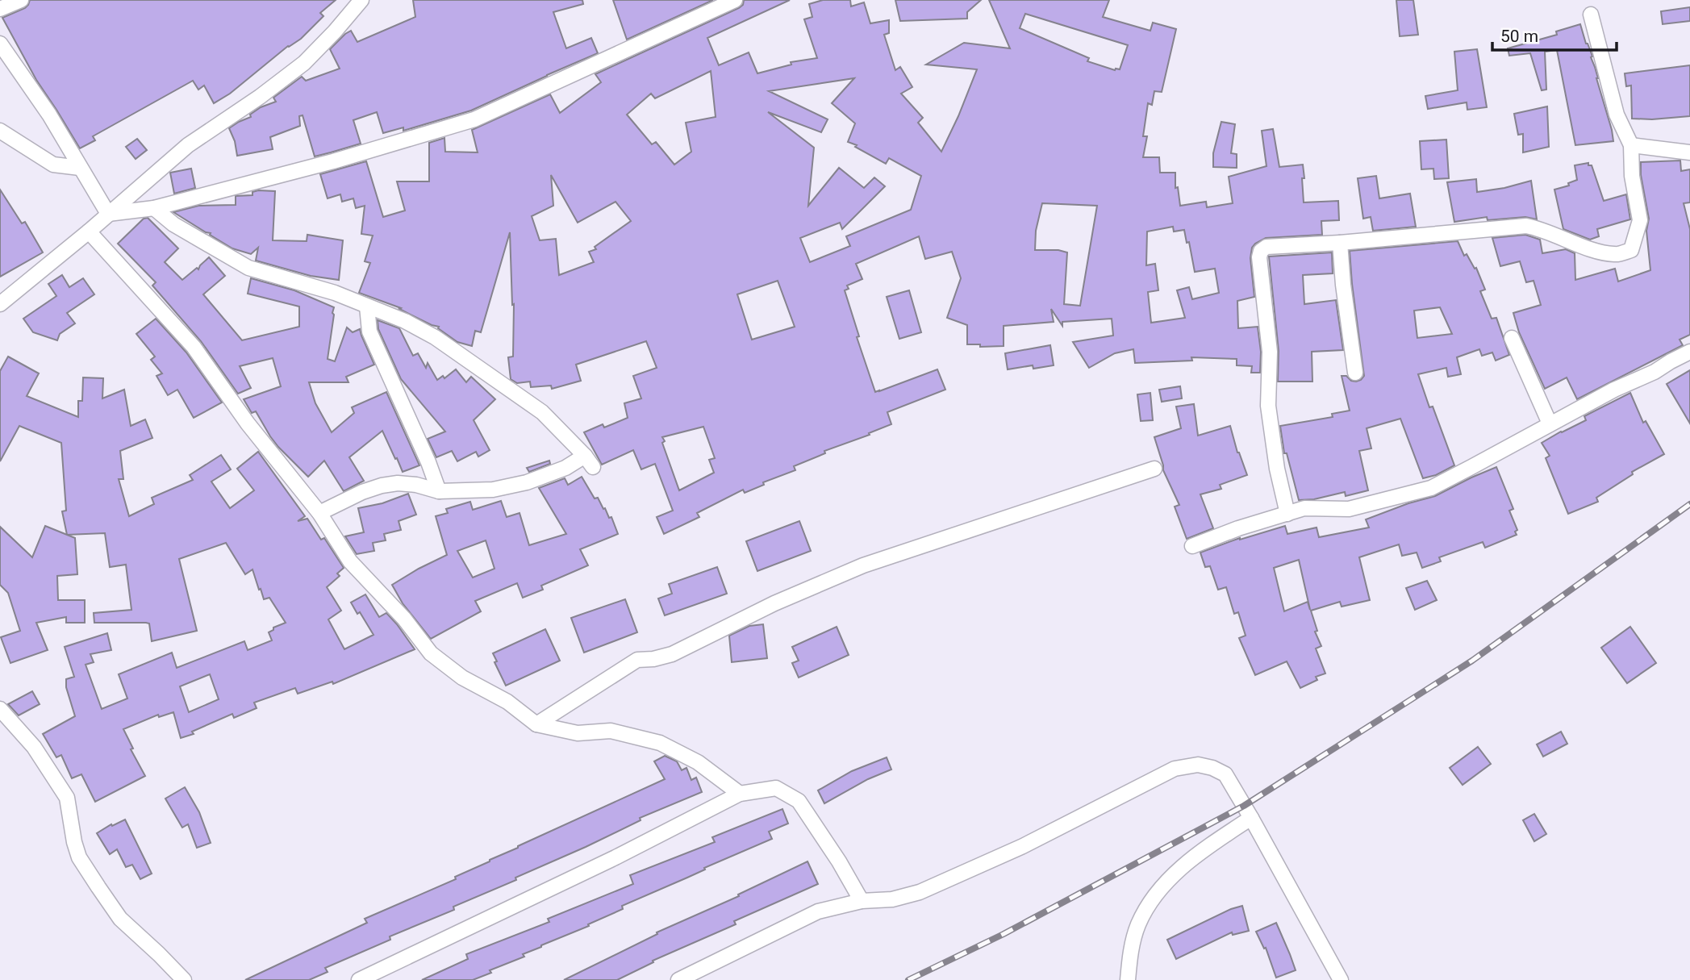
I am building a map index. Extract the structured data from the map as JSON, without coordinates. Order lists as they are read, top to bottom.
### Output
{
  "scale_bar": "50 m"
}
